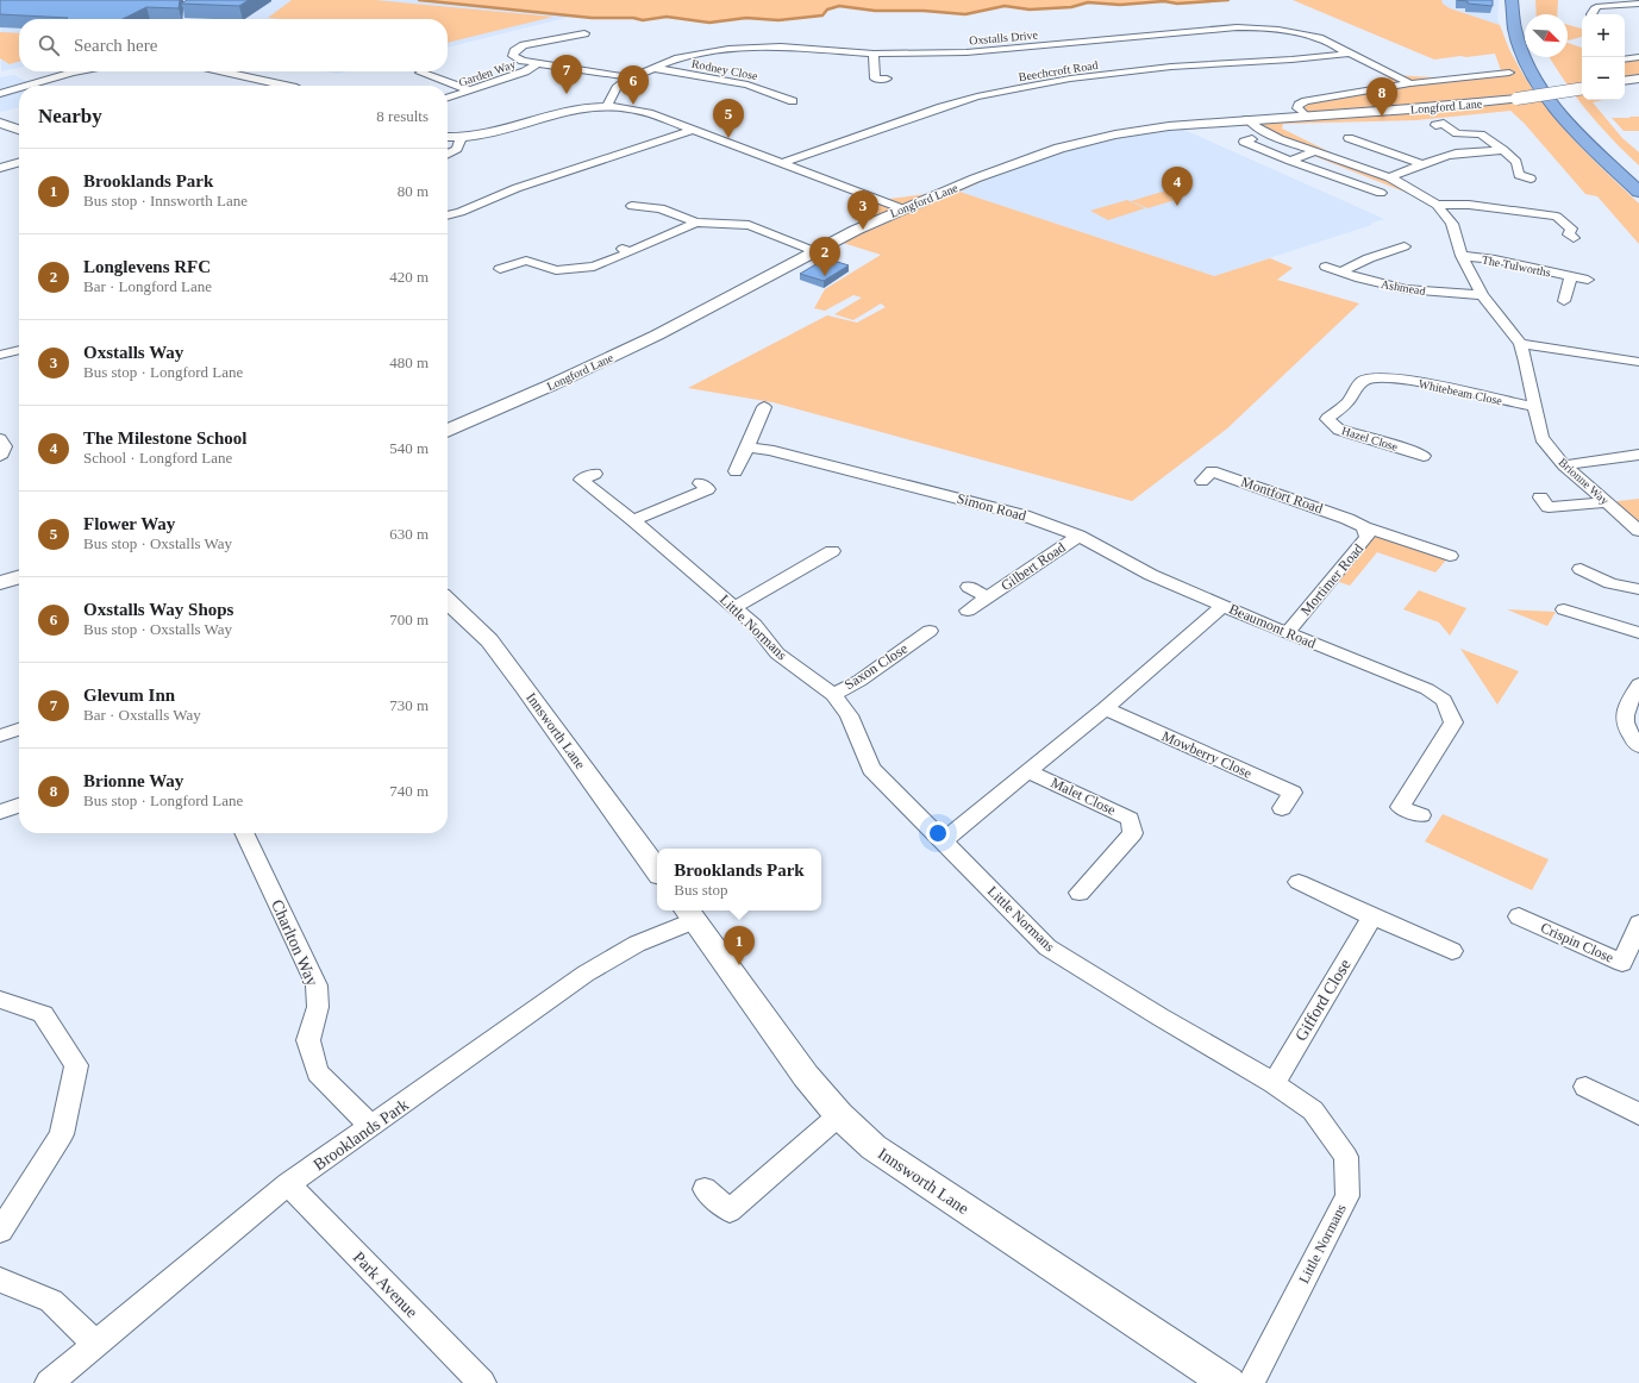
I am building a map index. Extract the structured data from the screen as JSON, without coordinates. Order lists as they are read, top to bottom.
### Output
{
  "streets": {
    "street": [
      "Oxstalls Drive",
      "Rodney Close",
      "Beechcroft Road",
      "Garden Way",
      "Longford Lane",
      "The Tulworths",
      "Ashmead",
      "Whitebeam Close",
      "Hazel Close",
      "Brionne Way",
      "Montfort Road",
      "Simon Road",
      "Gilbert Road",
      "Mortimer Road",
      "Beaumont Road",
      "Little Normans",
      "Saxon Close",
      "Innsworth Lane",
      "Mowberry Close",
      "Malet Close",
      "Charlton Way",
      "Crispin Close",
      "Gifford Close",
      "Brooklands Park",
      "Park Avenue"
    ]
  },
  "crossings": [
    ["Oxstalls Drive", "Rodney Close"],
    ["Oxstalls Drive", "Beechcroft Road"],
    ["Oxstalls Drive", "Longford Lane"],
    ["Longford Lane", "Brionne Way"],
    ["The Tulworths", "Brionne Way"],
    ["Ashmead", "Brionne Way"],
    ["Whitebeam Close", "Hazel Close"],
    ["Whitebeam Close", "Brionne Way"],
    ["Montfort Road", "Mortimer Road"],
    ["Simon Road", "Gilbert Road"],
    ["Simon Road", "Beaumont Road"],
    ["Mortimer Road", "Beaumont Road"],
    ["Beaumont Road", "Little Normans"],
    ["Beaumont Road", "Mowberry Close"],
    ["Beaumont Road", "Malet Close"],
    ["Little Normans", "Saxon Close"],
    ["Little Normans", "Gifford Close"],
    ["Innsworth Lane", "Brooklands Park"],
    ["Charlton Way", "Brooklands Park"],
    ["Brooklands Park", "Park Avenue"]
  ],
  "north": "bottom right",
  "page": {
    "map_buttons": ["+", "−"],
    "search": "Search here",
    "pins": [
      "7",
      "6",
      "8",
      "5",
      "4",
      "3",
      "2",
      "1"
    ],
    "heading": ["Nearby", "8 results"],
    "list": [
      {
        "mark": "1",
        "name": "Brooklands Park",
        "note": "Bus stop · Innsworth Lane",
        "value": "80 m"
      },
      {
        "mark": "2",
        "name": "Longlevens RFC",
        "note": "Bar · Longford Lane",
        "value": "420 m"
      },
      {
        "mark": "3",
        "name": "Oxstalls Way",
        "note": "Bus stop · Longford Lane",
        "value": "480 m"
      },
      {
        "mark": "4",
        "name": "The Milestone School",
        "note": "School · Longford Lane",
        "value": "540 m"
      },
      {
        "mark": "5",
        "name": "Flower Way",
        "note": "Bus stop · Oxstalls Way",
        "value": "630 m"
      },
      {
        "mark": "6",
        "name": "Oxstalls Way Shops",
        "note": "Bus stop · Oxstalls Way",
        "value": "700 m"
      },
      {
        "mark": "7",
        "name": "Glevum Inn",
        "note": "Bar · Oxstalls Way",
        "value": "730 m"
      },
      {
        "mark": "8",
        "name": "Brionne Way",
        "note": "Bus stop · Longford Lane",
        "value": "740 m"
      }
    ],
    "popup": ["Brooklands Park", "Bus stop"]
  }
}
